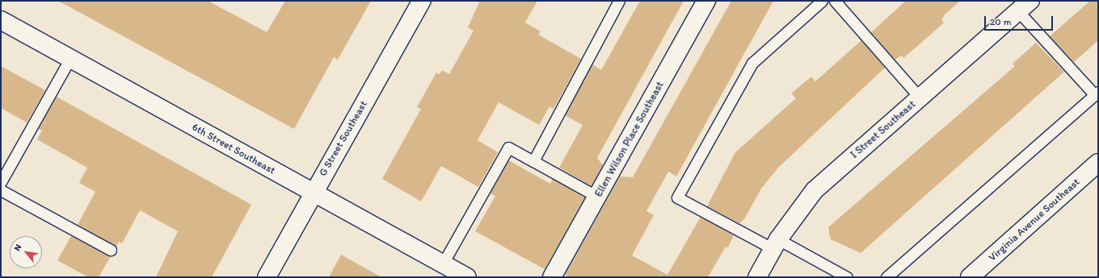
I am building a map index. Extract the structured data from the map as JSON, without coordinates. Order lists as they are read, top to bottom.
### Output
{
  "streets": {
    "street": [
      "I Street Southeast",
      "G Street Southeast",
      "Ellen Wilson Place Southeast",
      "6th Street Southeast",
      "Virginia Avenue Southeast"
    ]
  },
  "crossings": [
    ["G Street Southeast", "6th Street Southeast"]
  ],
  "scale_bar": "20 m",
  "north": "top left"
}
